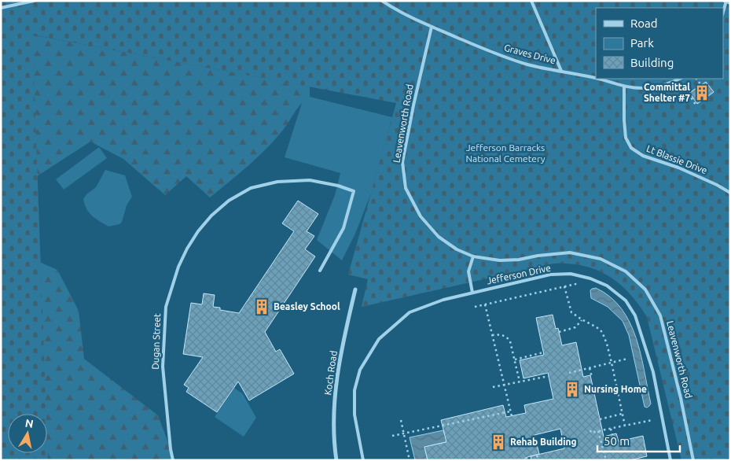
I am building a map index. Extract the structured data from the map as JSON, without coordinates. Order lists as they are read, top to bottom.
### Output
{
  "streets": {
    "street": ["Koch Road"],
    "lane": [
      "Graves Drive",
      "Leavenworth Road",
      "Lt Blassie Drive",
      "Jefferson Drive",
      "Dugan Street"
    ]
  },
  "crossings": [
    ["Graves Drive", "Leavenworth Road"],
    ["Graves Drive", "Lt Blassie Drive"]
  ],
  "parks": ["Jefferson Barracks National Cemetery"],
  "places": {
    "building": [
      "Committal Shelter #7",
      "Beasley School",
      "Nursing Home",
      "Rehab Building"
    ]
  },
  "legend": ["Road", "Park", "Building"],
  "scale_bar": "50 m",
  "north": "top"
}
